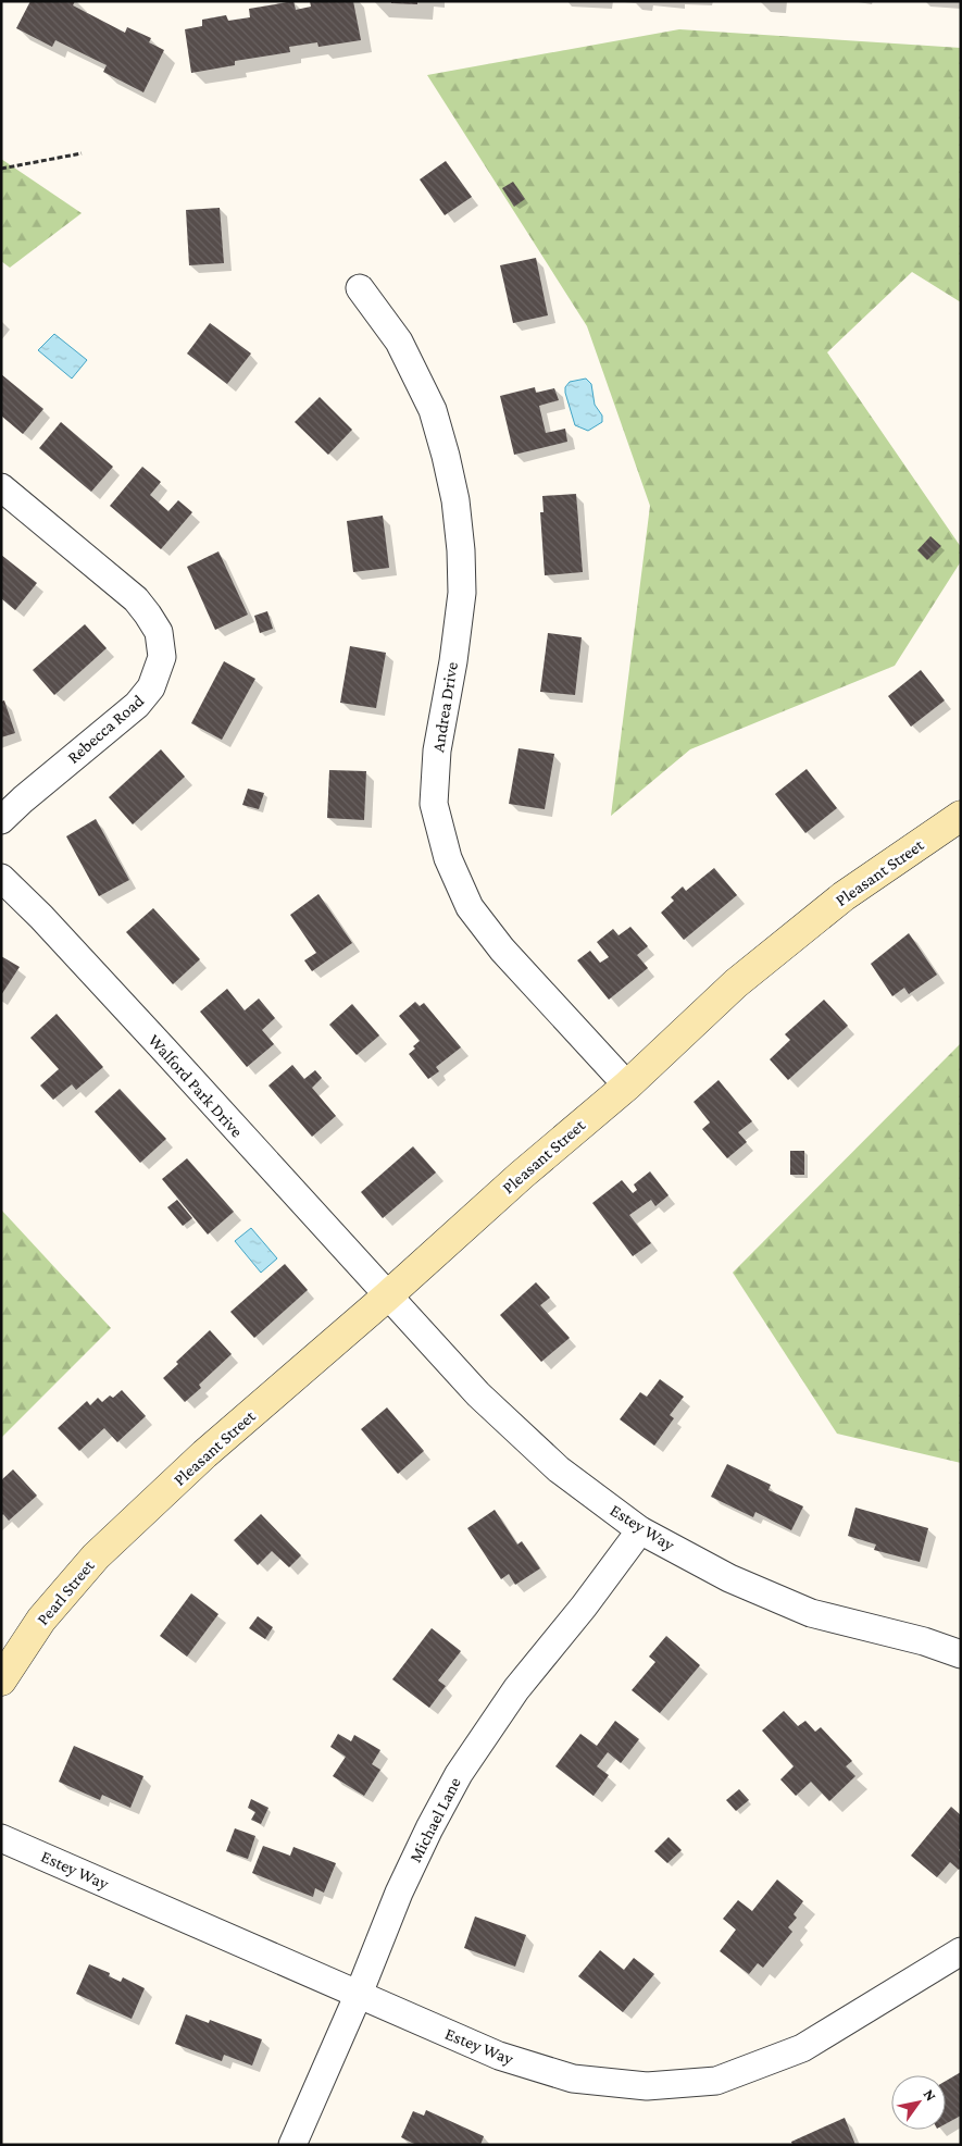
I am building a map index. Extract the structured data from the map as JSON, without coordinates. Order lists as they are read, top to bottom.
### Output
{
  "streets": {
    "main road": ["Pleasant Street", "Pearl Street"],
    "street": [
      "Andrea Drive",
      "Rebecca Road",
      "Walford Park Drive",
      "Estey Way",
      "Michael Lane"
    ]
  },
  "crossings": [
    ["Andrea Drive", "Pleasant Street"],
    ["Pleasant Street", "Walford Park Drive"],
    ["Pleasant Street", "Estey Way"],
    ["Pleasant Street", "Pearl Street"],
    ["Walford Park Drive", "Estey Way"],
    ["Estey Way", "Michael Lane"]
  ],
  "north": "top right"
}
